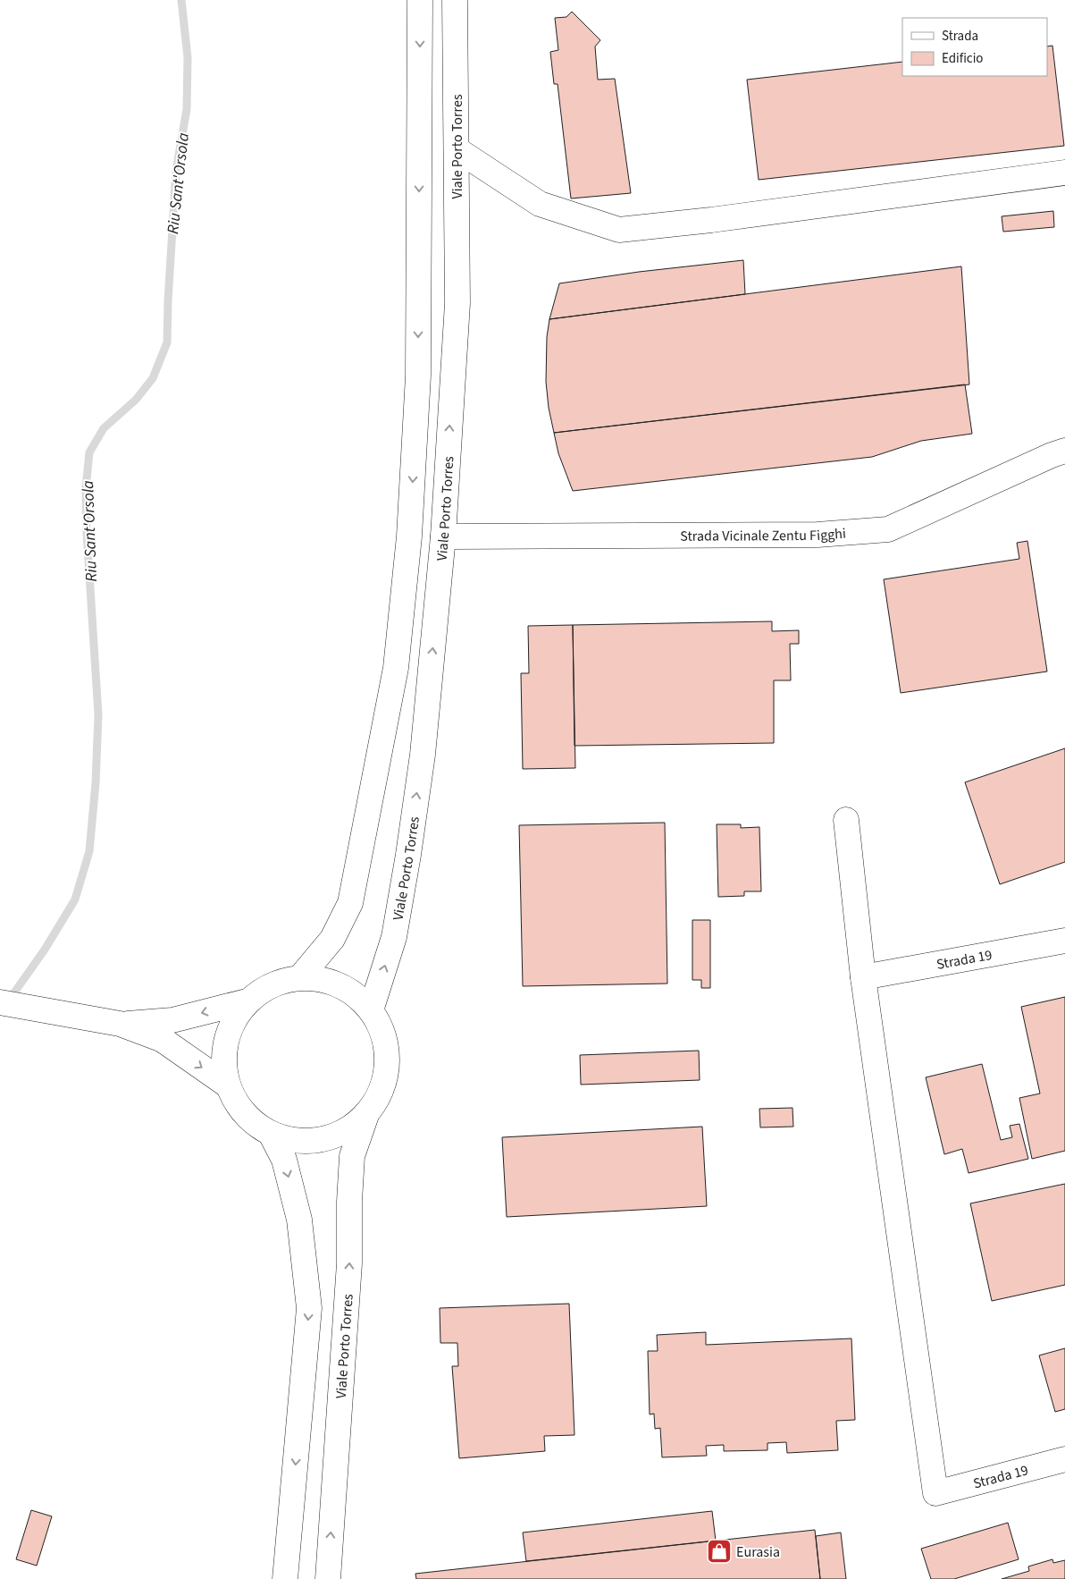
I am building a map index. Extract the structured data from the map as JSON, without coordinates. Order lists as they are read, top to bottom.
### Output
{
  "streets": {
    "main road": ["Viale Porto Torres", "Strada Vicinale Zentu Figghi", "Strada 19"]
  },
  "crossings": [
    ["Viale Porto Torres", "Strada Vicinale Zentu Figghi"]
  ],
  "water": ["Riu Sant'Orsola"],
  "places": {
    "shop": ["Eurasia"]
  },
  "legend": ["Strada", "Edificio"]
}
